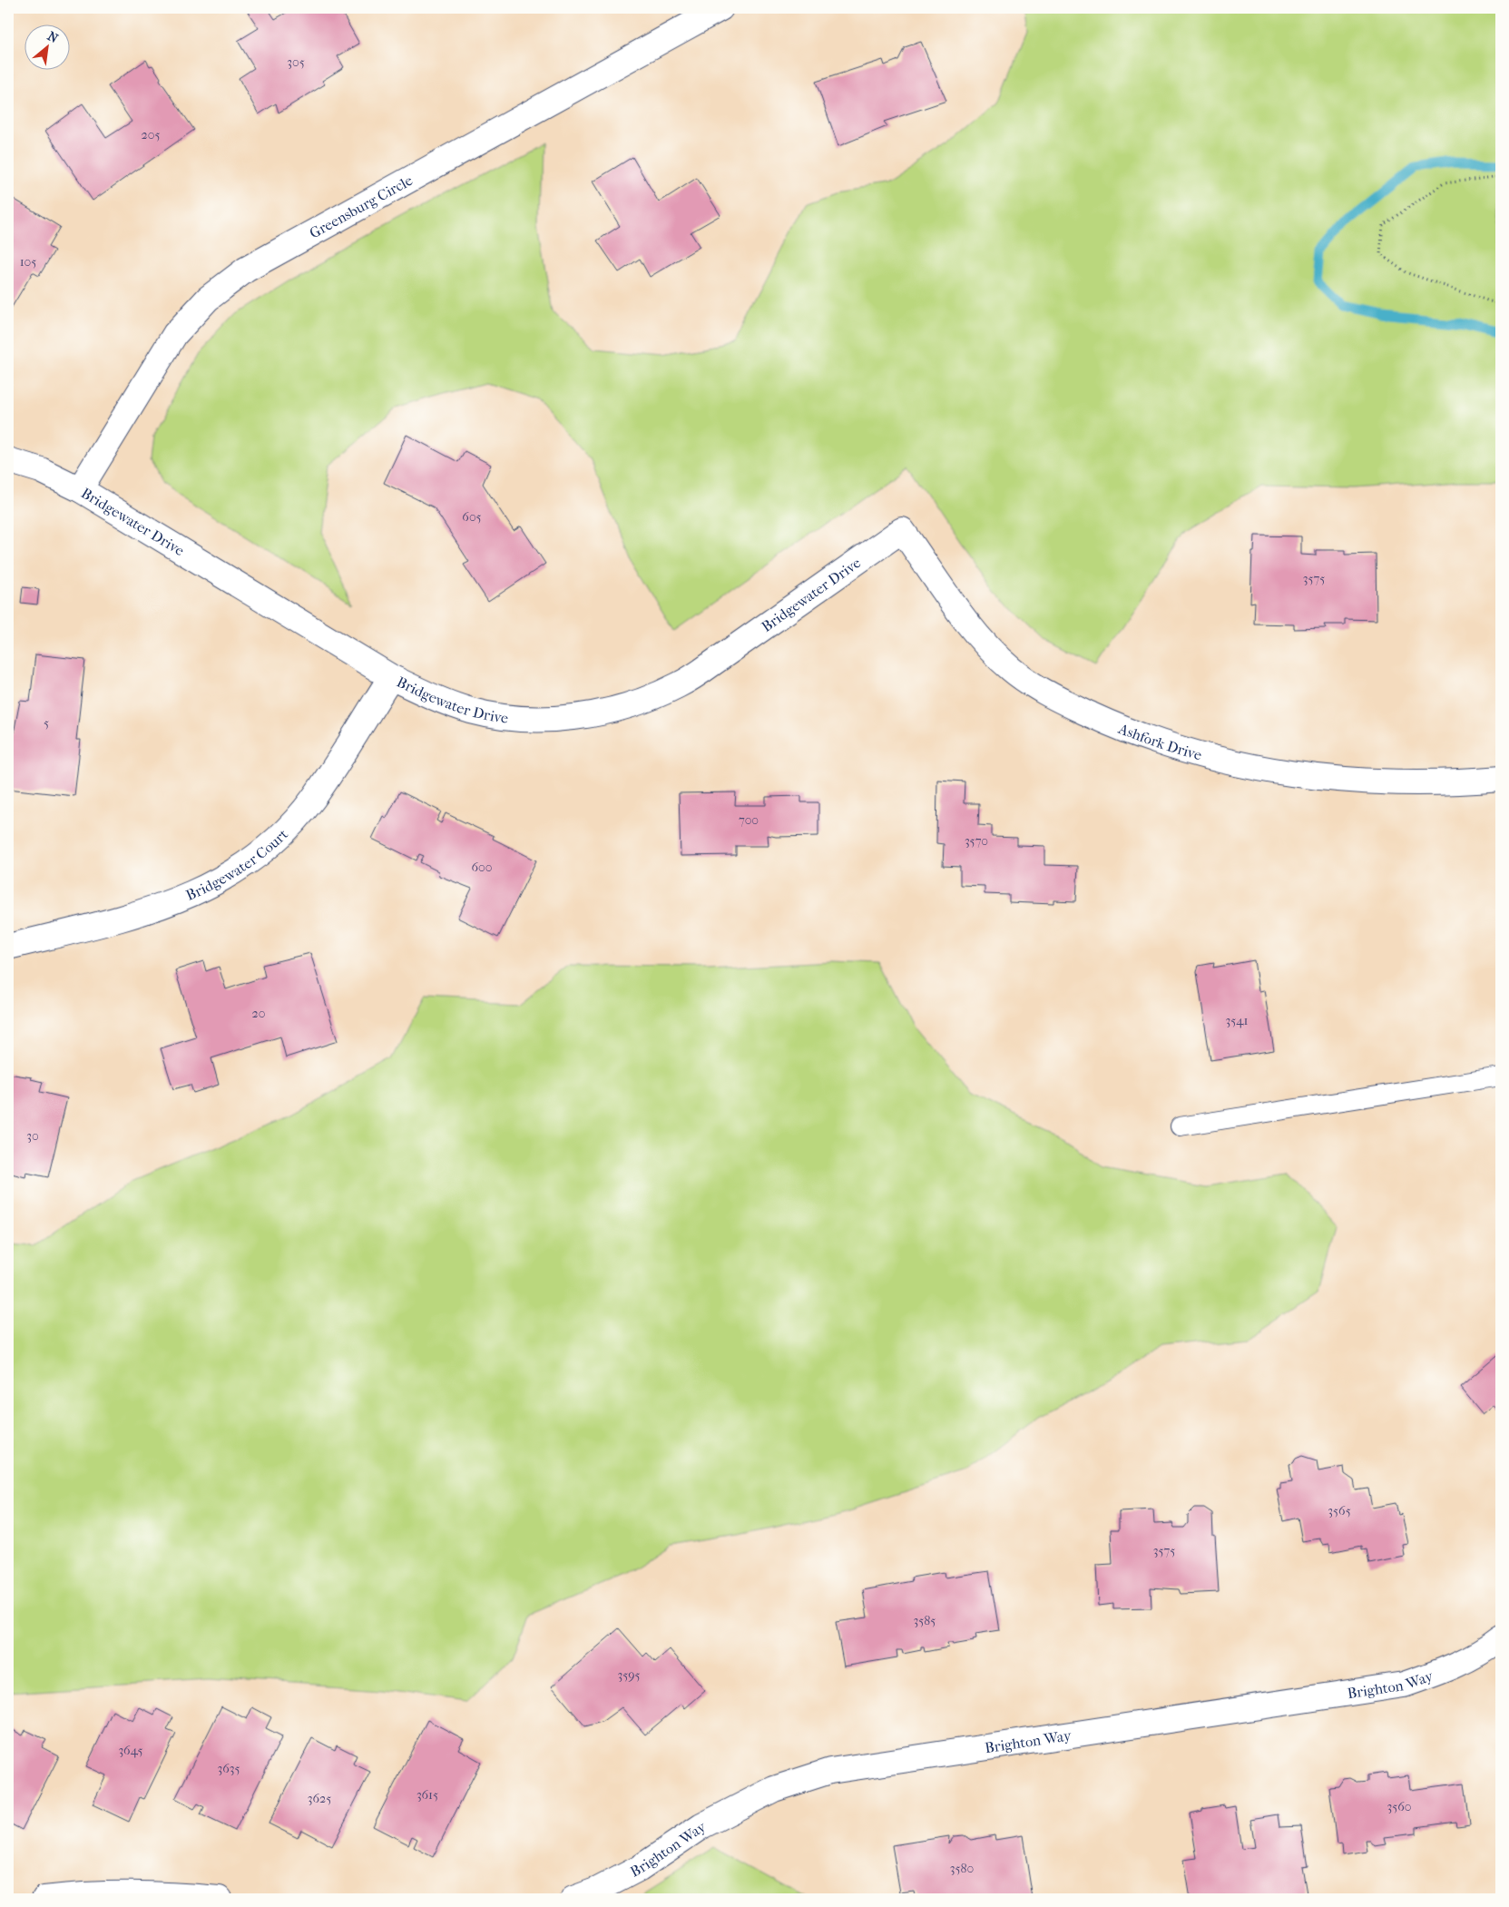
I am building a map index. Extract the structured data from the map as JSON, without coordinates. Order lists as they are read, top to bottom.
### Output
{
  "streets": {
    "street": [
      "Greensburg Circle",
      "Bridgewater Drive",
      "Ashfork Drive",
      "Bridgewater Court",
      "Brighton Way"
    ]
  },
  "crossings": [
    ["Greensburg Circle", "Bridgewater Drive"],
    ["Bridgewater Drive", "Ashfork Drive"],
    ["Bridgewater Drive", "Bridgewater Court"]
  ],
  "house_numbers": [
    "305",
    "205",
    "105",
    "605",
    "3575",
    "5",
    "700",
    "3570",
    "600",
    "20",
    "3541",
    "30",
    "3565",
    "3575",
    "3585",
    "3595",
    "3645",
    "3635",
    "3615",
    "3625",
    "3560",
    "3580"
  ],
  "north": "top right"
}
